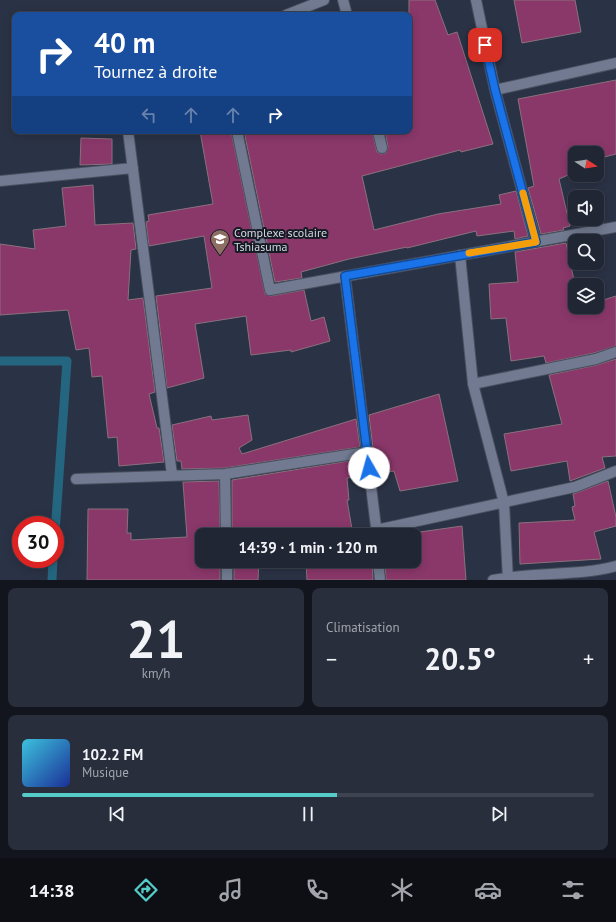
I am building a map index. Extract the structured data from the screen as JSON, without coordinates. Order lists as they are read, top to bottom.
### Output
{
  "places": {
    "school or university": ["Complexe scolaire Tshiasuma"]
  },
  "north": "right",
  "page": {
    "turn": ["40 m", "Tournez à droite"],
    "limit": "30",
    "trip": "14:39 · 1 min · 120 m",
    "tile": [
      ["21", "km/h"],
      "Climatisation"
    ],
    "heat": ["−", "20.5°", "+"],
    "song": ["102.2 FM", "Musique"],
    "tabs": "14:38"
  }
}
